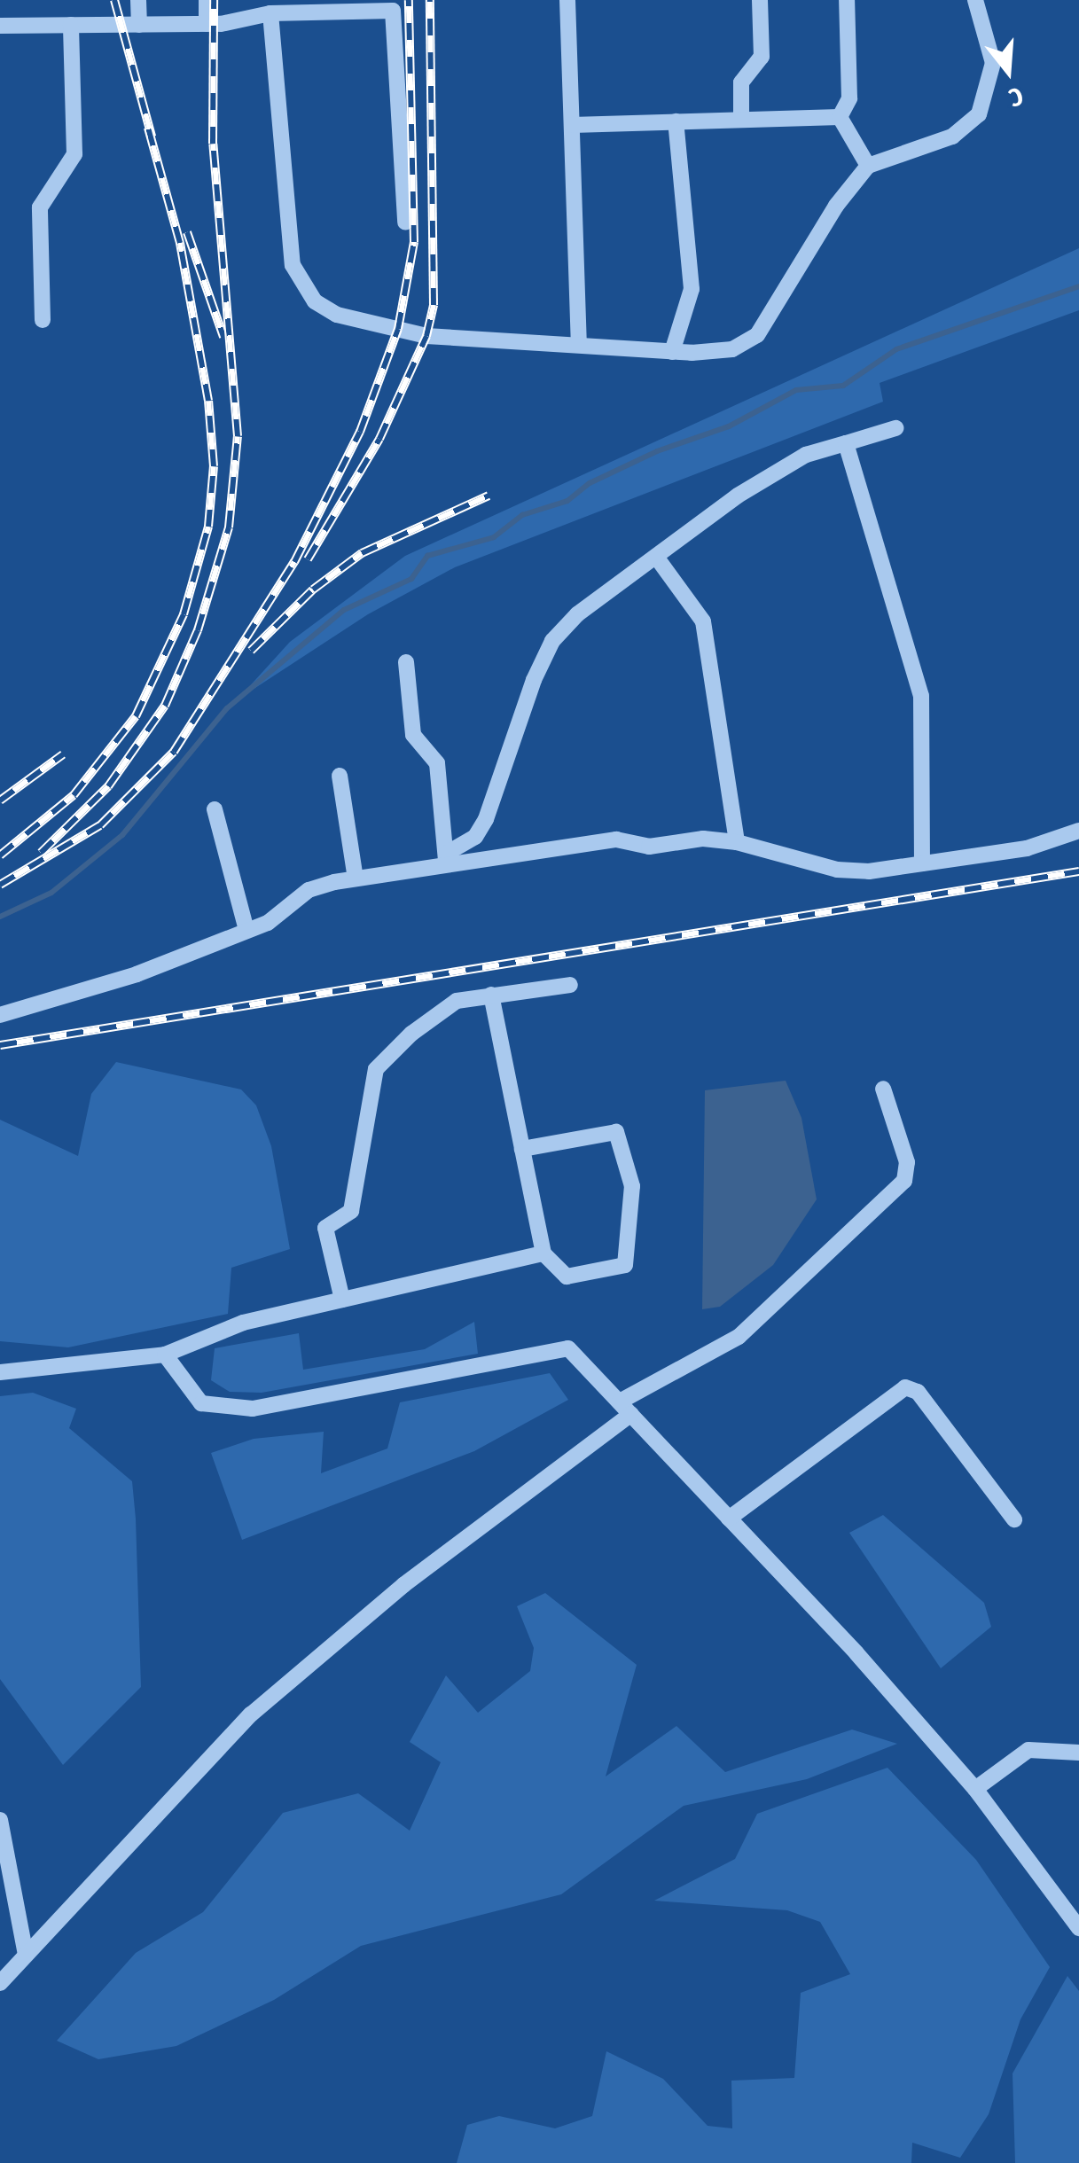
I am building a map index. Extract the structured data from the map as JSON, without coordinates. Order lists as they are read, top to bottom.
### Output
{
  "north": "bottom"
}
